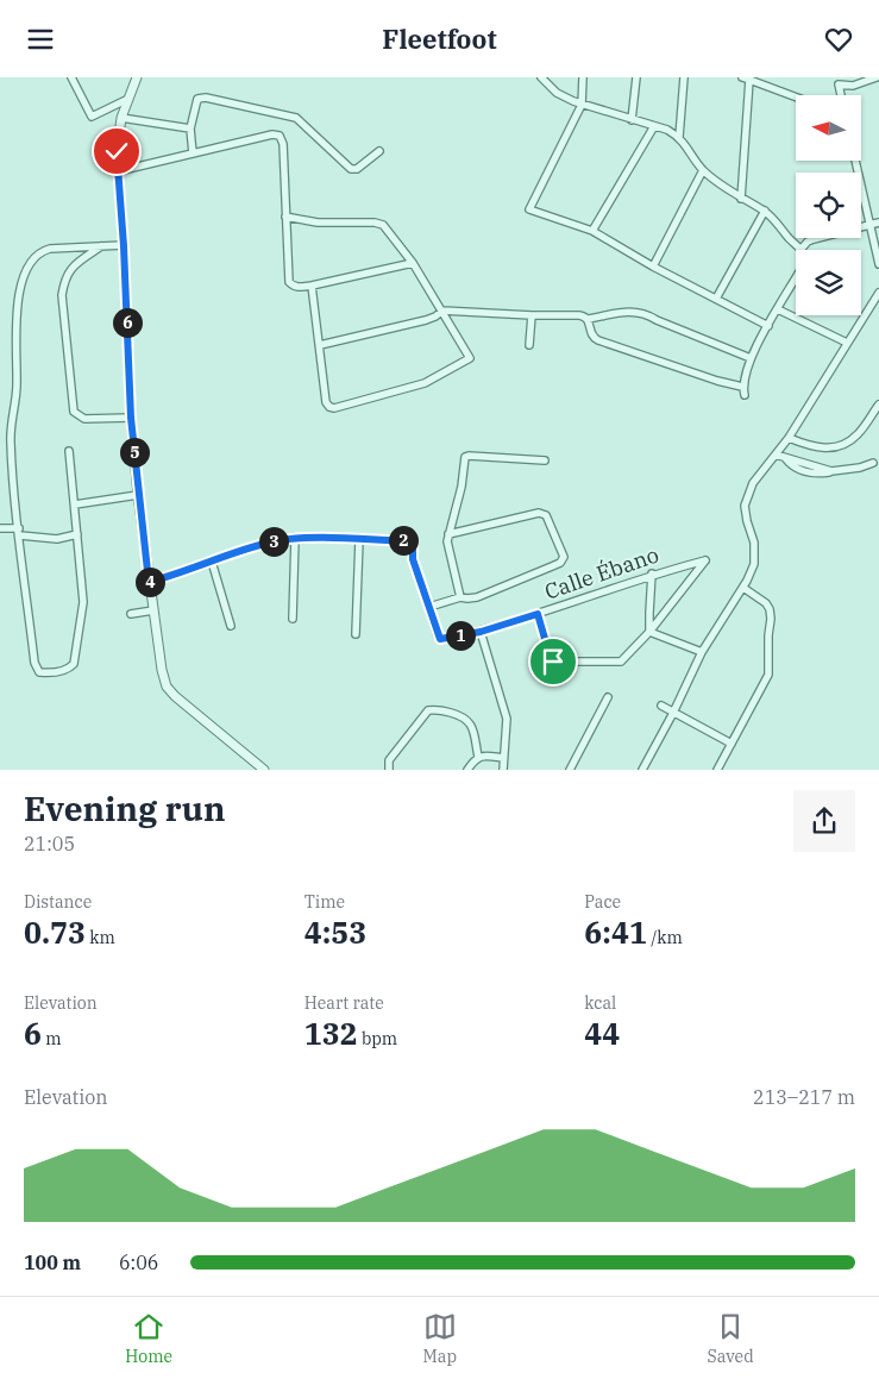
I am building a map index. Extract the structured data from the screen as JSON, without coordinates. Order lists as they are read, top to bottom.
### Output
{
  "streets": {
    "street": ["Calle Ébano"]
  },
  "north": "left",
  "page": {
    "header": "Fleetfoot",
    "pins": [
      "6",
      "5",
      "2",
      "3",
      "4",
      "1"
    ],
    "heading": ["Evening run", "21:05"],
    "stats": [
      ["Distance", "0.73 km"],
      ["Time", "4:53"],
      ["Pace", "6:41 /km"],
      ["Elevation", "6 m"],
      ["Heart rate", "132 bpm"],
      ["kcal", "44"]
    ],
    "chart": ["Elevation", "213–217 m"],
    "list": [
      {
        "name": "100 m",
        "note": "6:06"
      }
    ],
    "tabs": ["Home", "Map", "Saved"]
  }
}
